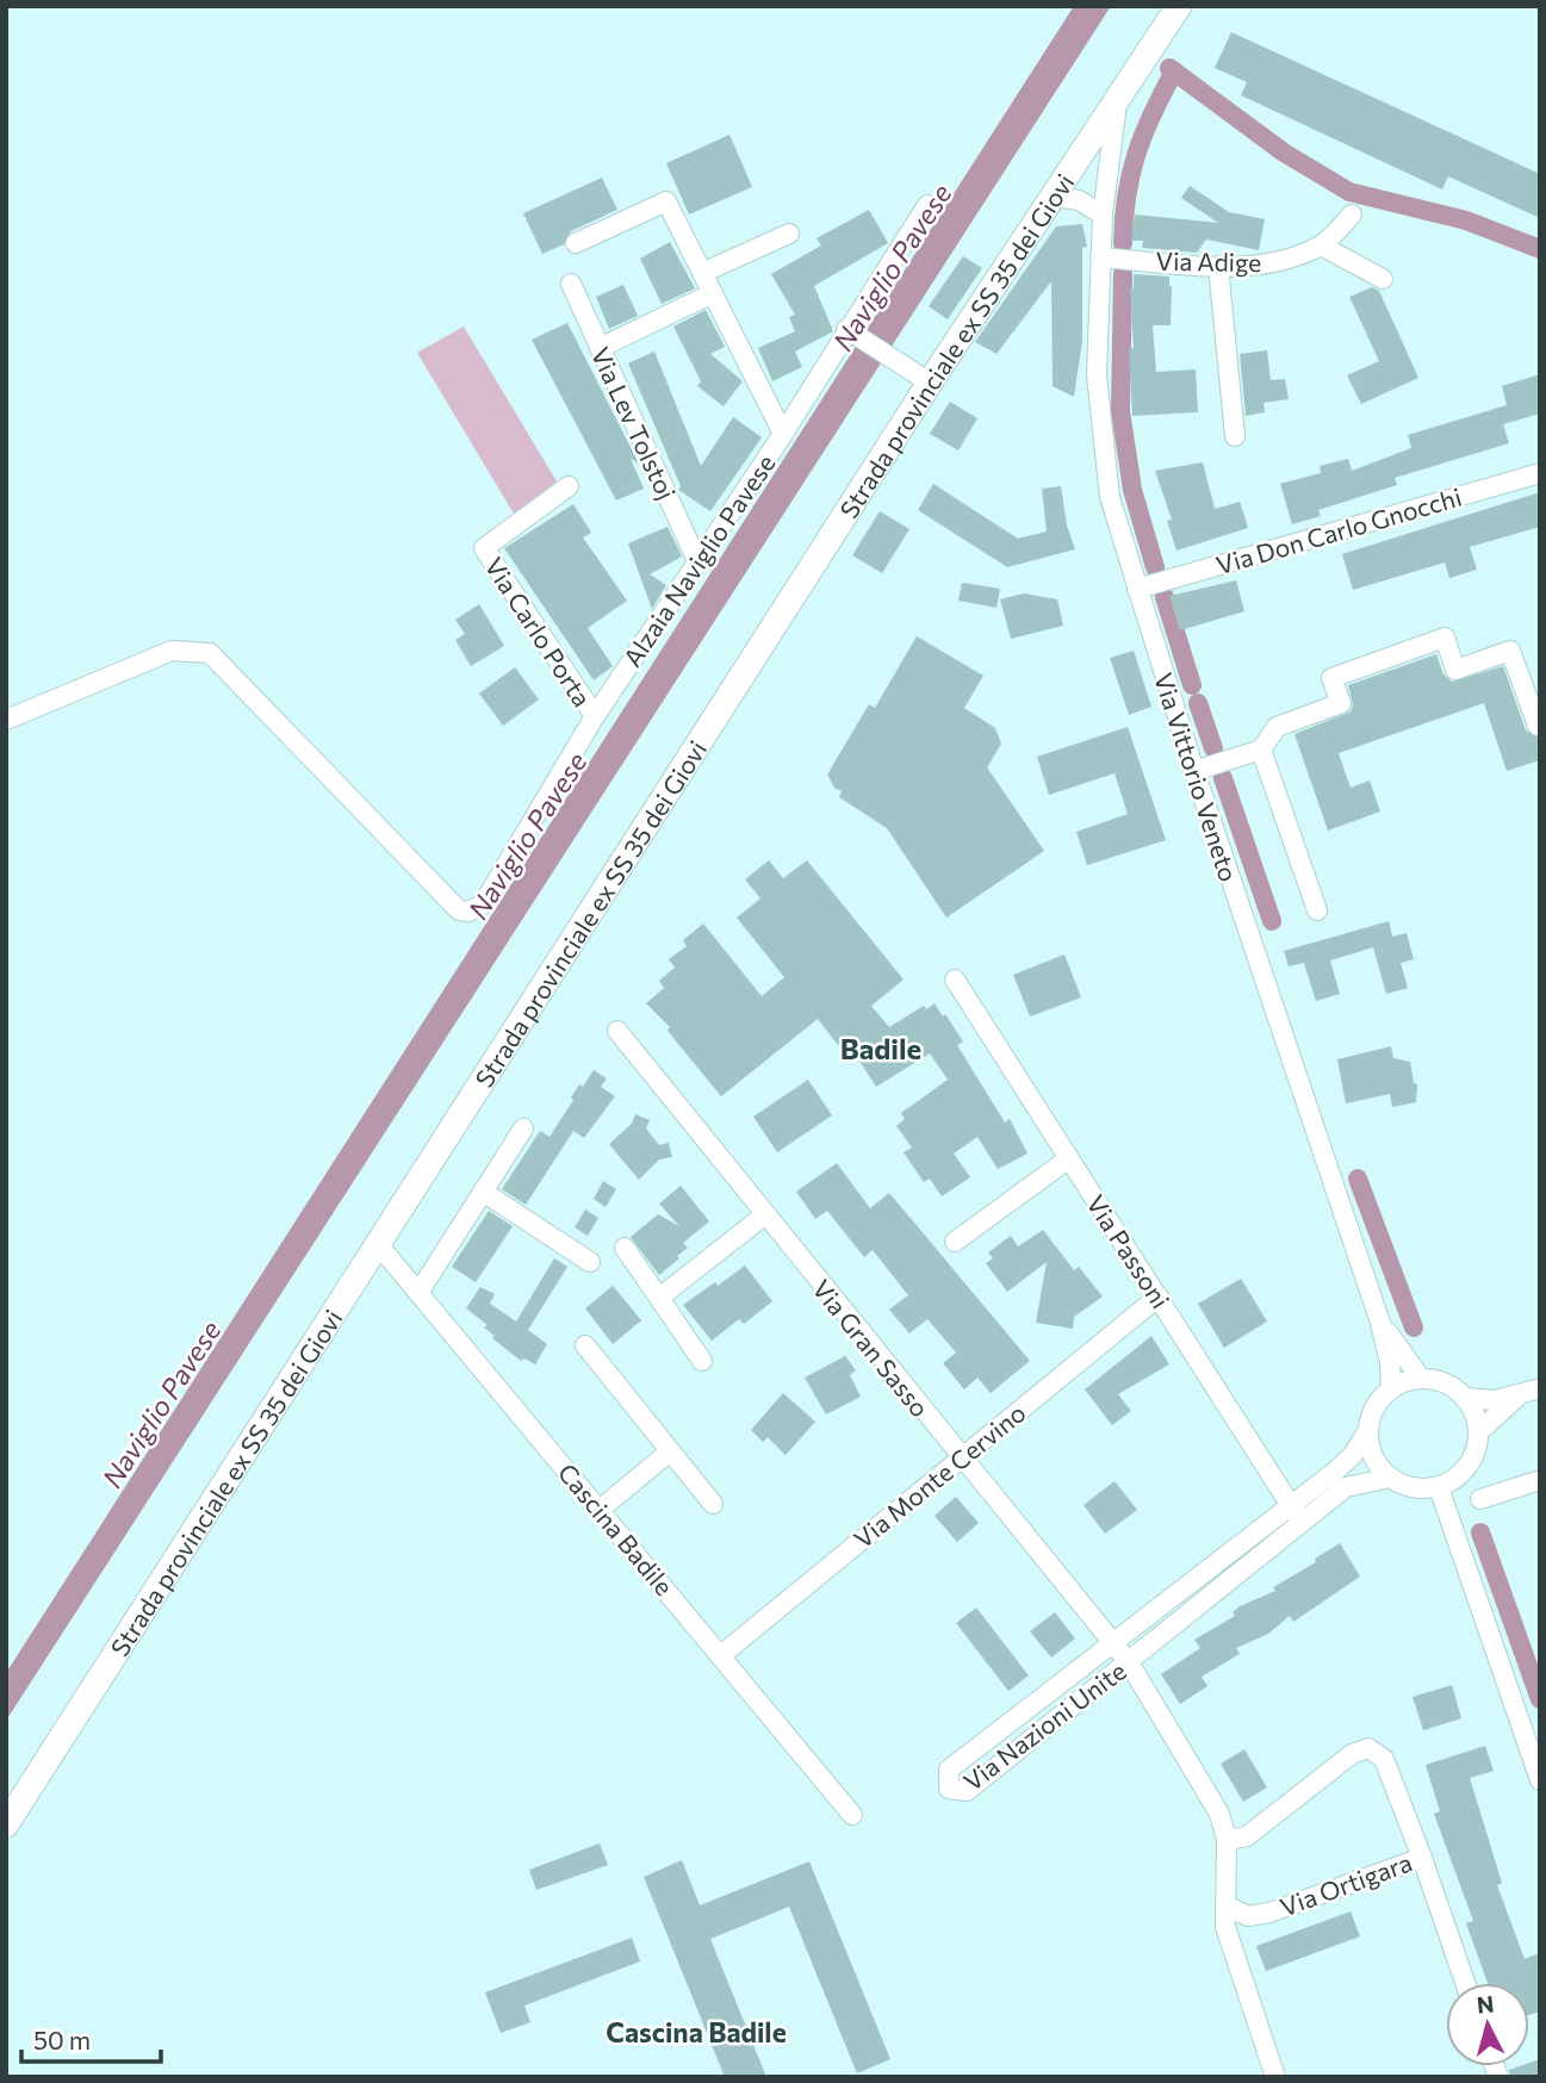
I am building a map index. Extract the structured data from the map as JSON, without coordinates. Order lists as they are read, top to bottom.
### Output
{
  "streets": {
    "main road": ["Strada provinciale ex SS 35 dei Giovi"],
    "street": [
      "Via Adige",
      "Via Lev Tolstoj",
      "Via Don Carlo Gnocchi",
      "Alzaia Naviglio Pavese",
      "Via Carlo Porta",
      "Via Vittorio Veneto",
      "Via Passoni",
      "Via Gran Sasso",
      "Via Monte Cervino",
      "Cascina Badile",
      "Via Nazioni Unite",
      "Via Ortigara"
    ]
  },
  "crossings": [
    ["Via Adige", "Via Vittorio Veneto"],
    ["Strada provinciale ex SS 35 dei Giovi", "Via Vittorio Veneto"],
    ["Strada provinciale ex SS 35 dei Giovi", "Cascina Badile"],
    ["Via Lev Tolstoj", "Alzaia Naviglio Pavese"],
    ["Via Don Carlo Gnocchi", "Via Vittorio Veneto"],
    ["Alzaia Naviglio Pavese", "Via Carlo Porta"],
    ["Via Vittorio Veneto", "Via Nazioni Unite"],
    ["Via Passoni", "Via Monte Cervino"],
    ["Via Passoni", "Via Nazioni Unite"],
    ["Via Gran Sasso", "Via Monte Cervino"],
    ["Via Gran Sasso", "Via Nazioni Unite"],
    ["Via Gran Sasso", "Via Ortigara"],
    ["Via Monte Cervino", "Cascina Badile"]
  ],
  "districts": ["Badile", "Cascina Badile"],
  "water": ["Naviglio Pavese"],
  "scale_bar": "50 m",
  "north": "top"
}
